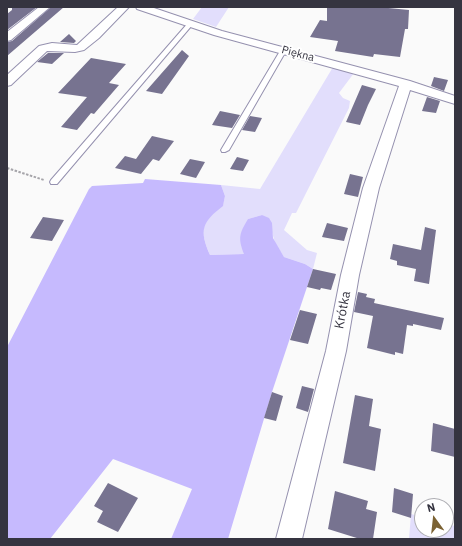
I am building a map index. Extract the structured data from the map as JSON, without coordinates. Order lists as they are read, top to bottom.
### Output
{
  "streets": {
    "street": ["Piękna", "Krótka"]
  },
  "crossings": [
    ["Piękna", "Krótka"]
  ],
  "north": "top"
}
